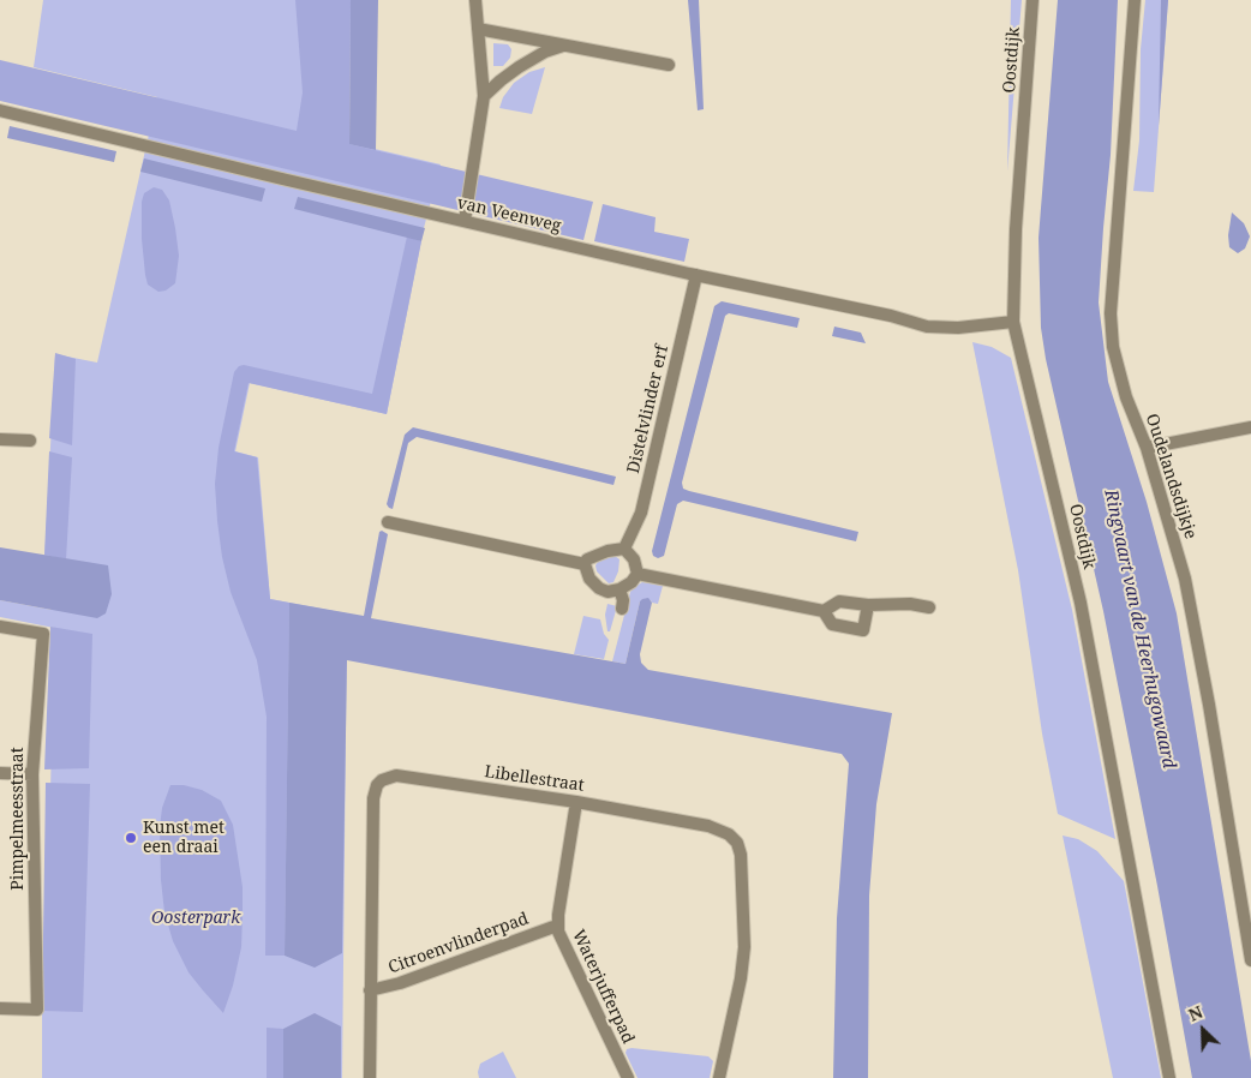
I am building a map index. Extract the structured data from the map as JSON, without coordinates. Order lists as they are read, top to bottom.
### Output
{
  "streets": {
    "street": [
      "Oostdijk",
      "van Veenweg",
      "Distelvlinder erf",
      "Oudelandsdijkje",
      "Libellestraat",
      "Pimpelmeesstraat",
      "Citroenvlinderpad",
      "Waterjufferpad"
    ]
  },
  "crossings": [
    ["Oostdijk", "van Veenweg"],
    ["van Veenweg", "Distelvlinder erf"],
    ["Libellestraat", "Citroenvlinderpad"],
    ["Libellestraat", "Waterjufferpad"],
    ["Citroenvlinderpad", "Waterjufferpad"]
  ],
  "water": ["Ringvaart van de Heerhugowaard"],
  "parks": ["Oosterpark"],
  "places": ["Kunst met een draai"],
  "north": "top left"
}
